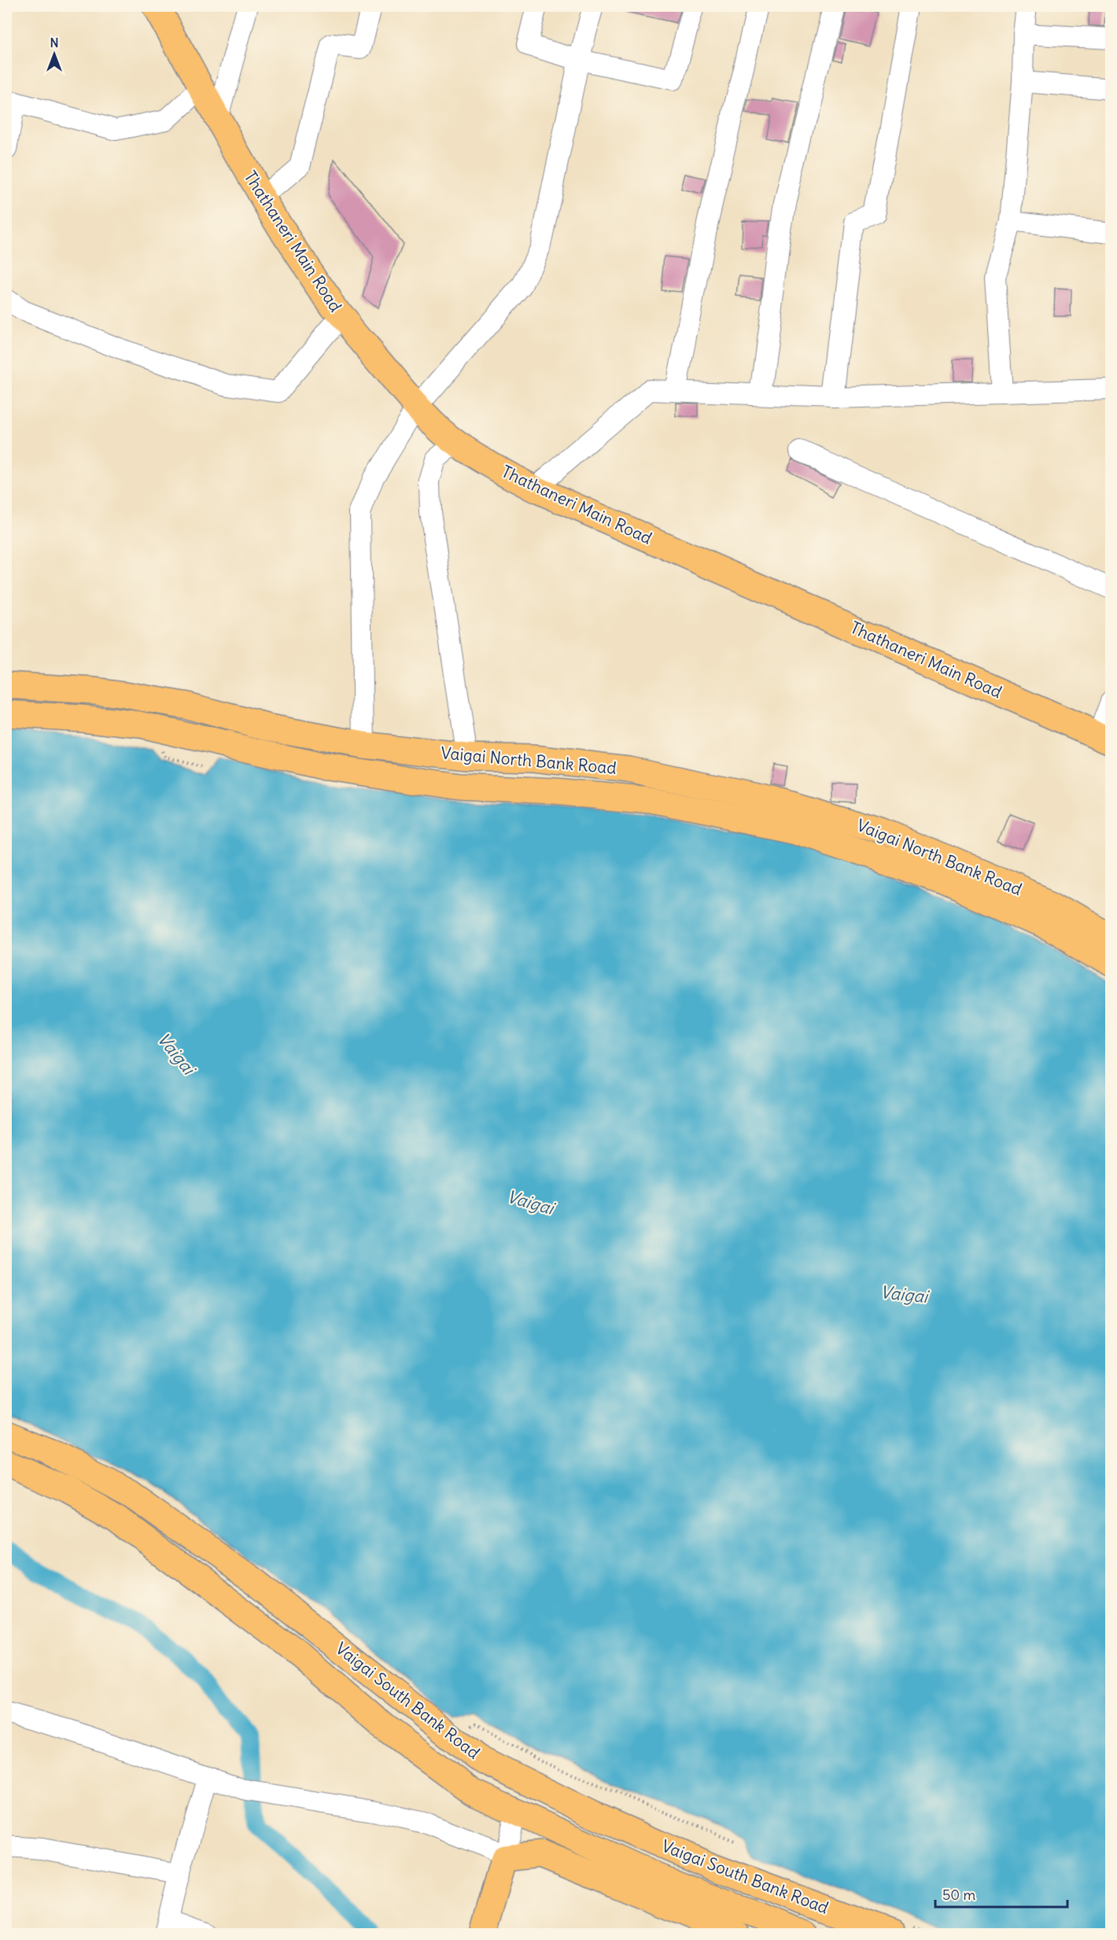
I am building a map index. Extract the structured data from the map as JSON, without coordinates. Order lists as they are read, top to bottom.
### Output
{
  "streets": {
    "main road": ["Thathaneri Main Road", "Vaigai North Bank Road", "Vaigai South Bank Road"]
  },
  "water": ["Vaigai"],
  "scale_bar": "50 m",
  "north": "top"
}
